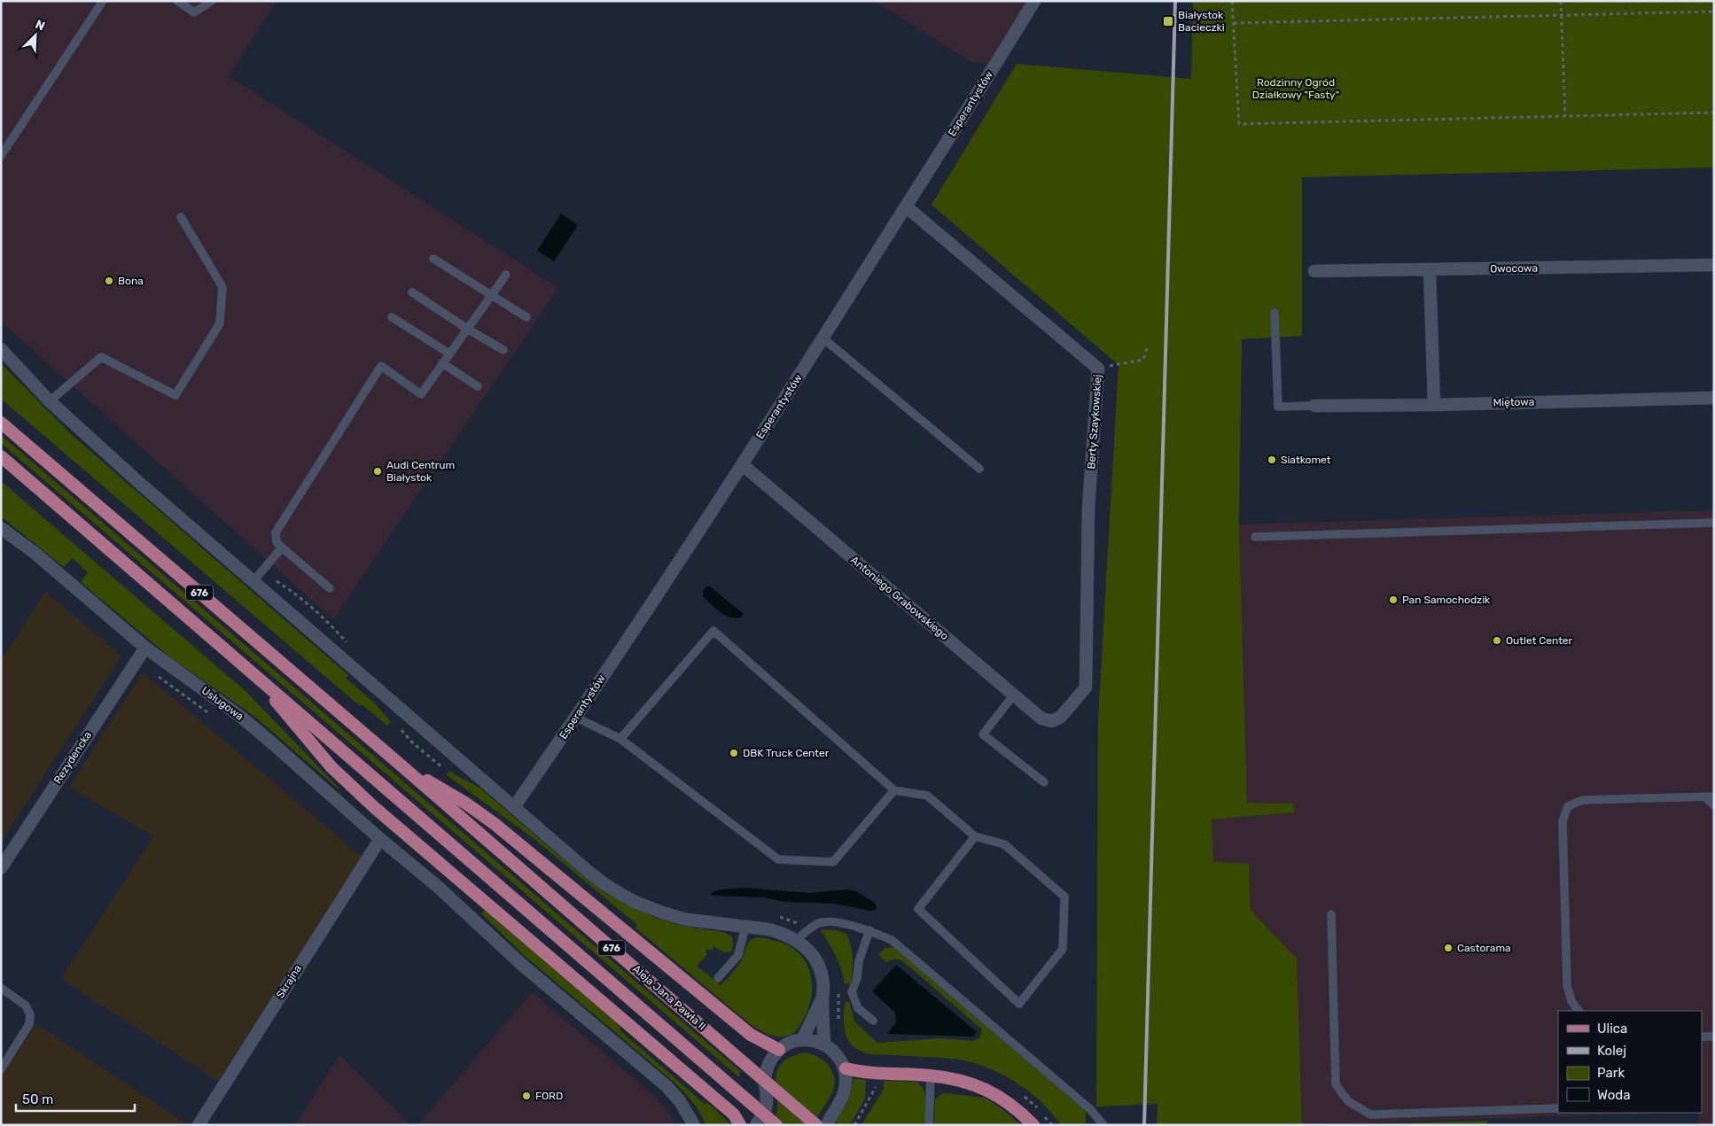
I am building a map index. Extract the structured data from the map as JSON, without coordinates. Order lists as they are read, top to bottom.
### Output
{
  "streets": {
    "main road": ["676", "Aleja Jana Pawła II"],
    "street": [
      "Esperantystów",
      "Owocowa",
      "Miętowa",
      "Berty Szaykowskiej",
      "Antoniego Grabowskiego",
      "Usługowa",
      "Rezydencka",
      "Skrajna"
    ]
  },
  "crossings": [
    ["Esperantystów", "Berty Szaykowskiej"],
    ["Esperantystów", "Antoniego Grabowskiego"],
    ["Berty Szaykowskiej", "Antoniego Grabowskiego"],
    ["676", "Aleja Jana Pawła II"],
    ["Usługowa", "Rezydencka"],
    ["Usługowa", "Skrajna"]
  ],
  "parks": ["Rodzinny Ogród Działkowy \"Fasty\""],
  "places": {
    "transit": ["Białystok Bacieczki"],
    "other": [
      "Bona",
      "Siatkomet",
      "Audi Centrum Białystok",
      "Pan Samochodzik",
      "Outlet Center",
      "DBK Truck Center",
      "Castorama",
      "FORD"
    ]
  },
  "legend": [
    "Ulica",
    "Kolej",
    "Park",
    "Woda"
  ],
  "scale_bar": "50 m",
  "north": "top right"
}
